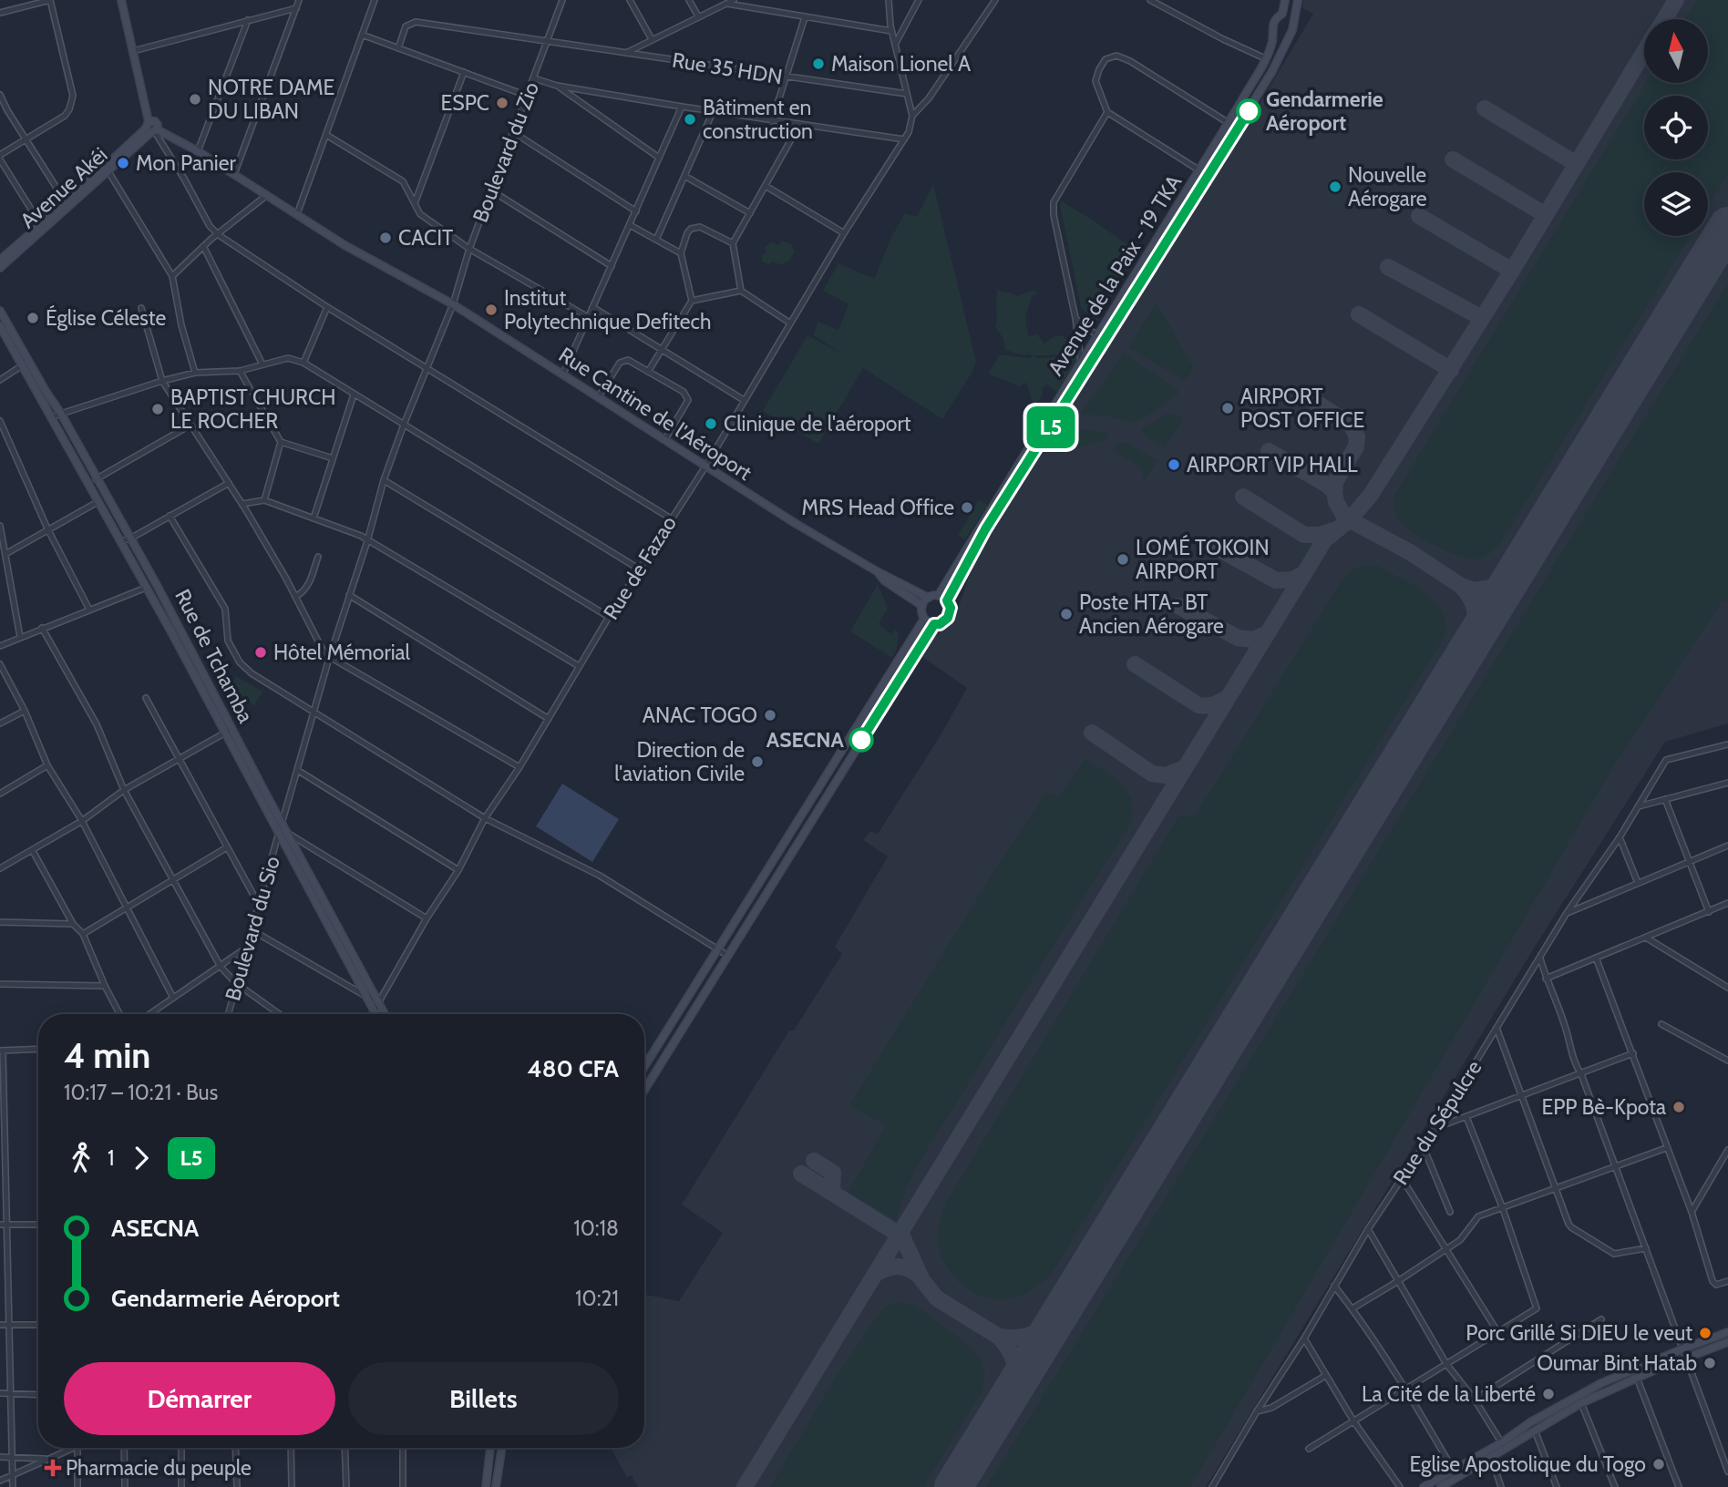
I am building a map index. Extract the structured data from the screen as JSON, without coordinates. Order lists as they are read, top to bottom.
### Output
{
  "streets": {
    "main road": [
      "Avenue Akéi",
      "Avenue de la Paix - 19 TKA",
      "Rue Cantine de l'Aéroport",
      "Rue de Tchamba"
    ],
    "street": [
      "Rue 35 HDN",
      "Boulevard du Zio",
      "Rue de Fazao",
      "Boulevard du Sio",
      "Rue du Sépulcre"
    ]
  },
  "crossings": [
    ["Rue 35 HDN", "Boulevard du Zio"],
    ["Boulevard du Zio", "Rue Cantine de l'Aéroport"],
    ["Boulevard du Zio", "Boulevard du Sio"],
    ["Rue Cantine de l'Aéroport", "Rue de Fazao"],
    ["Rue de Fazao", "Rue de Tchamba"],
    ["Rue de Tchamba", "Boulevard du Sio"]
  ],
  "places": {
    "other": [
      "Maison Lionel A",
      "NOTRE DAME DU LIBAN",
      "ESPC",
      "Gendarmerie Aéroport",
      "Bâtiment en construction",
      "Mon Panier",
      "Nouvelle Aérogare",
      "CACIT",
      "Institut Polytechnique Defitech",
      "Église Céleste",
      "AIRPORT POST OFFICE",
      "BAPTIST CHURCH LE ROCHER",
      "Clinique de l'aéroport",
      "AIRPORT VIP HALL",
      "MRS Head Office",
      "LOMÉ TOKOIN AIRPORT",
      "Poste HTA- BT Ancien Aérogare",
      "Hôtel Mémorial",
      "ANAC TOGO",
      "ASECNA",
      "Direction de l'aviation Civile",
      "EPP Bè-Kpota",
      "Porc Grillé Si DIEU le veut",
      "Oumar Bint Hatab",
      "La Cité de la Liberté",
      "Eglise Apostolique du Togo"
    ],
    "health": ["Pharmacie du peuple"]
  },
  "lines": ["bus line L5"],
  "north": "top",
  "page": {
    "on_map": "L5",
    "heading": ["4 min", "10:17 – 10:21 · Bus", "480 CFA"],
    "legs": ["1", "L5"],
    "list": [
      {
        "name": "ASECNA",
        "value": "10:18"
      },
      {
        "name": "Gendarmerie Aéroport",
        "value": "10:21"
      }
    ],
    "buttons": ["Démarrer", "Billets"]
  }
}
